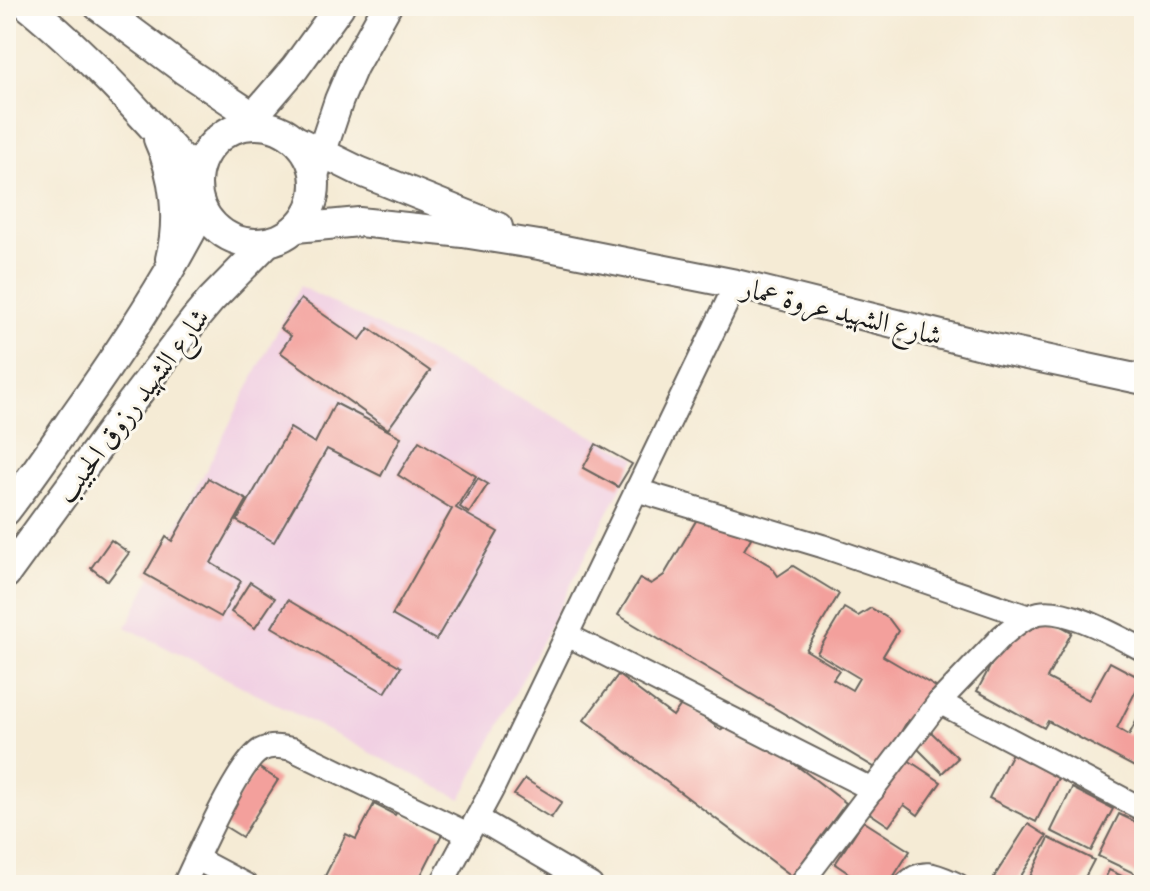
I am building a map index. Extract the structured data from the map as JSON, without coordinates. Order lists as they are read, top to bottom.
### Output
{
  "streets": {
    "street": ["شارع الشهيد عروة عمار", "شارع الشهيد رزوق الحبيب"]
  },
  "crossings": [
    ["شارع الشهيد عروة عمار", "شارع الشهيد رزوق الحبيب"]
  ]
}
